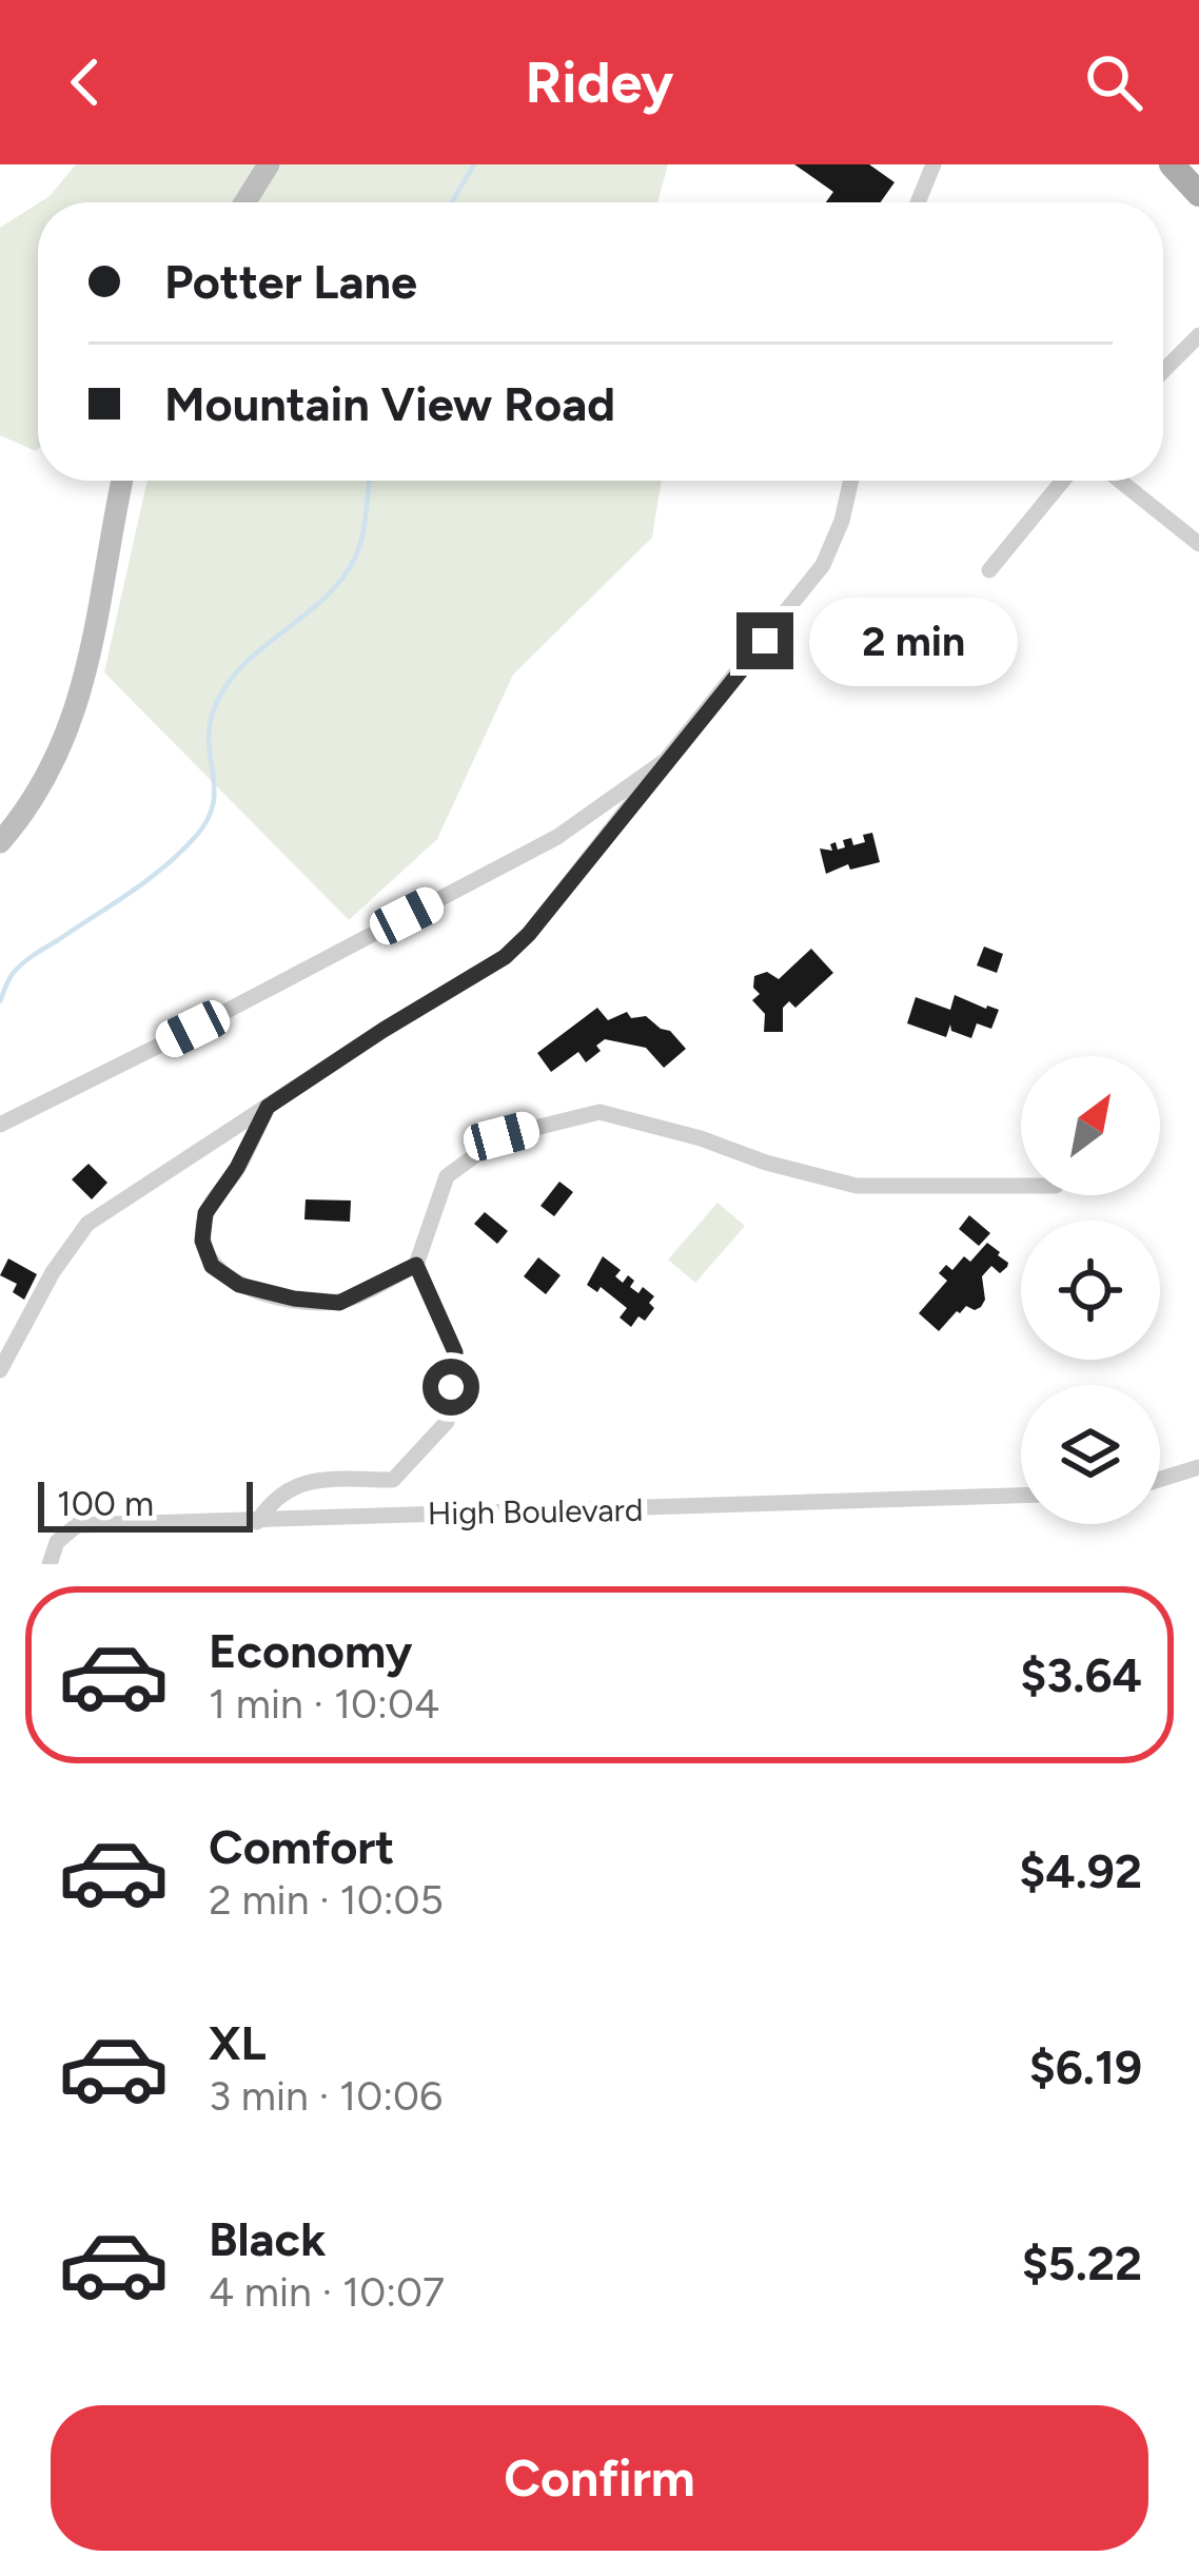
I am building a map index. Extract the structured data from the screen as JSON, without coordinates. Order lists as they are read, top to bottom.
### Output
{
  "streets": {
    "street": ["High Boulevard"]
  },
  "scale_bar": "100 m",
  "north": "top right",
  "page": {
    "header": "Ridey",
    "banner": ["Potter Lane", "Mountain View Road"],
    "bubble": "2 min",
    "scale": "100 m",
    "list": [
      {
        "name": "Economy",
        "note": "1 min · 10:04",
        "value": "$3.64"
      },
      {
        "name": "Comfort",
        "note": "2 min · 10:05",
        "value": "$4.92"
      },
      {
        "name": "XL",
        "note": "3 min · 10:06",
        "value": "$6.19"
      },
      {
        "name": "Black",
        "note": "4 min · 10:07",
        "value": "$5.22"
      }
    ],
    "buttons": "Confirm"
  }
}
